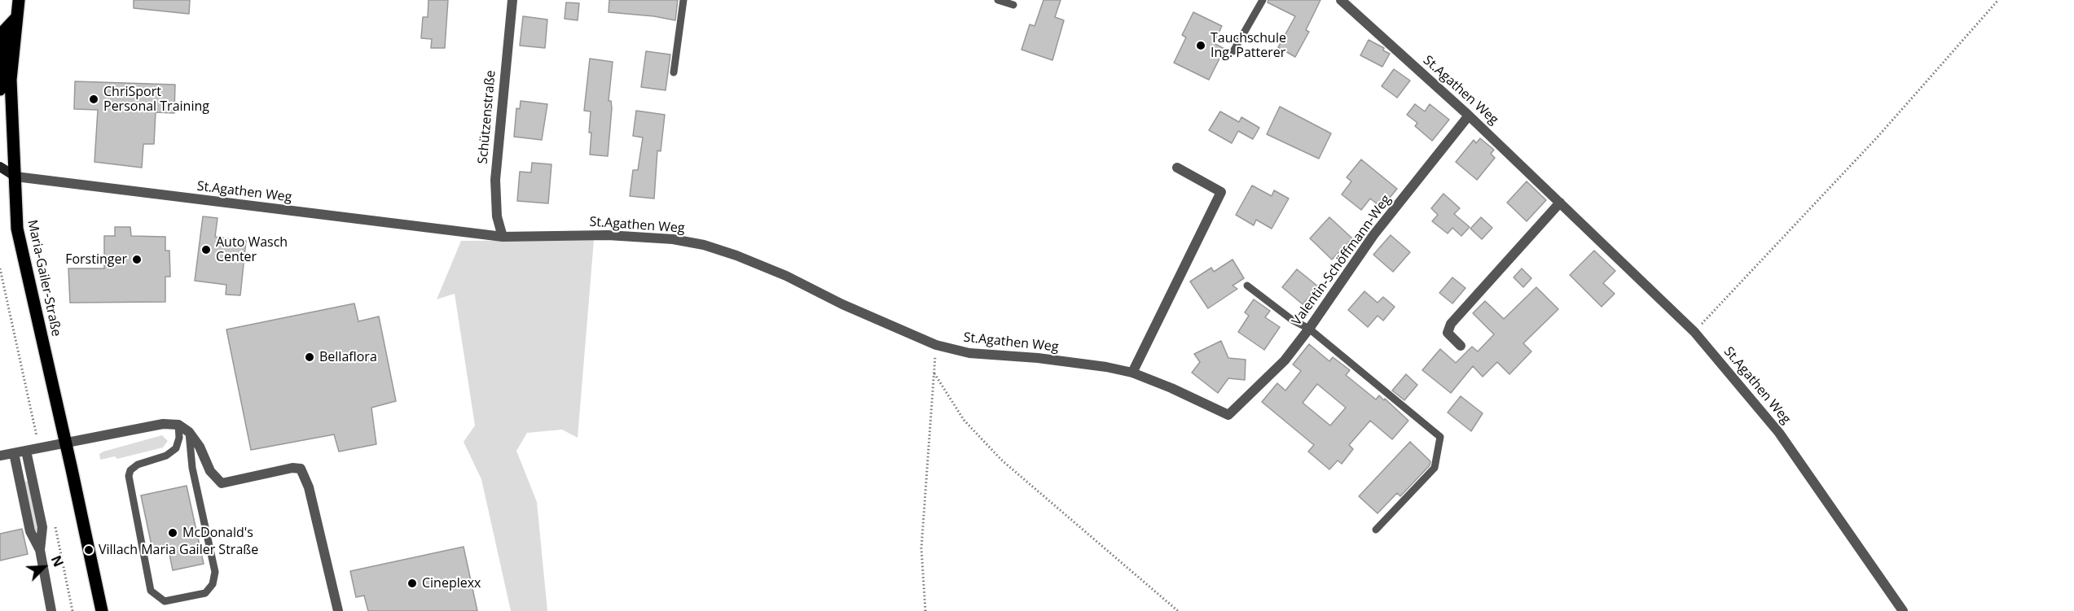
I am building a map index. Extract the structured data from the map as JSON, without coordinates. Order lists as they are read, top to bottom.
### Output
{
  "streets": {
    "main road": ["Maria-Gailer-Straße"],
    "street": ["St.Agathen Weg", "Schützenstraße", "Valentin-Schöffmann-Weg"]
  },
  "crossings": [
    ["St.Agathen Weg", "Schützenstraße"],
    ["St.Agathen Weg", "Valentin-Schöffmann-Weg"],
    ["St.Agathen Weg", "Maria-Gailer-Straße"]
  ],
  "places": [
    "Tauchschule Ing. Patterer",
    "ChriSport Personal Training",
    "Auto Wasch Center",
    "Forstinger",
    "Bellaflora",
    "McDonald's",
    "Villach Maria Gailer Straße",
    "Cineplexx"
  ],
  "north": "top right"
}
